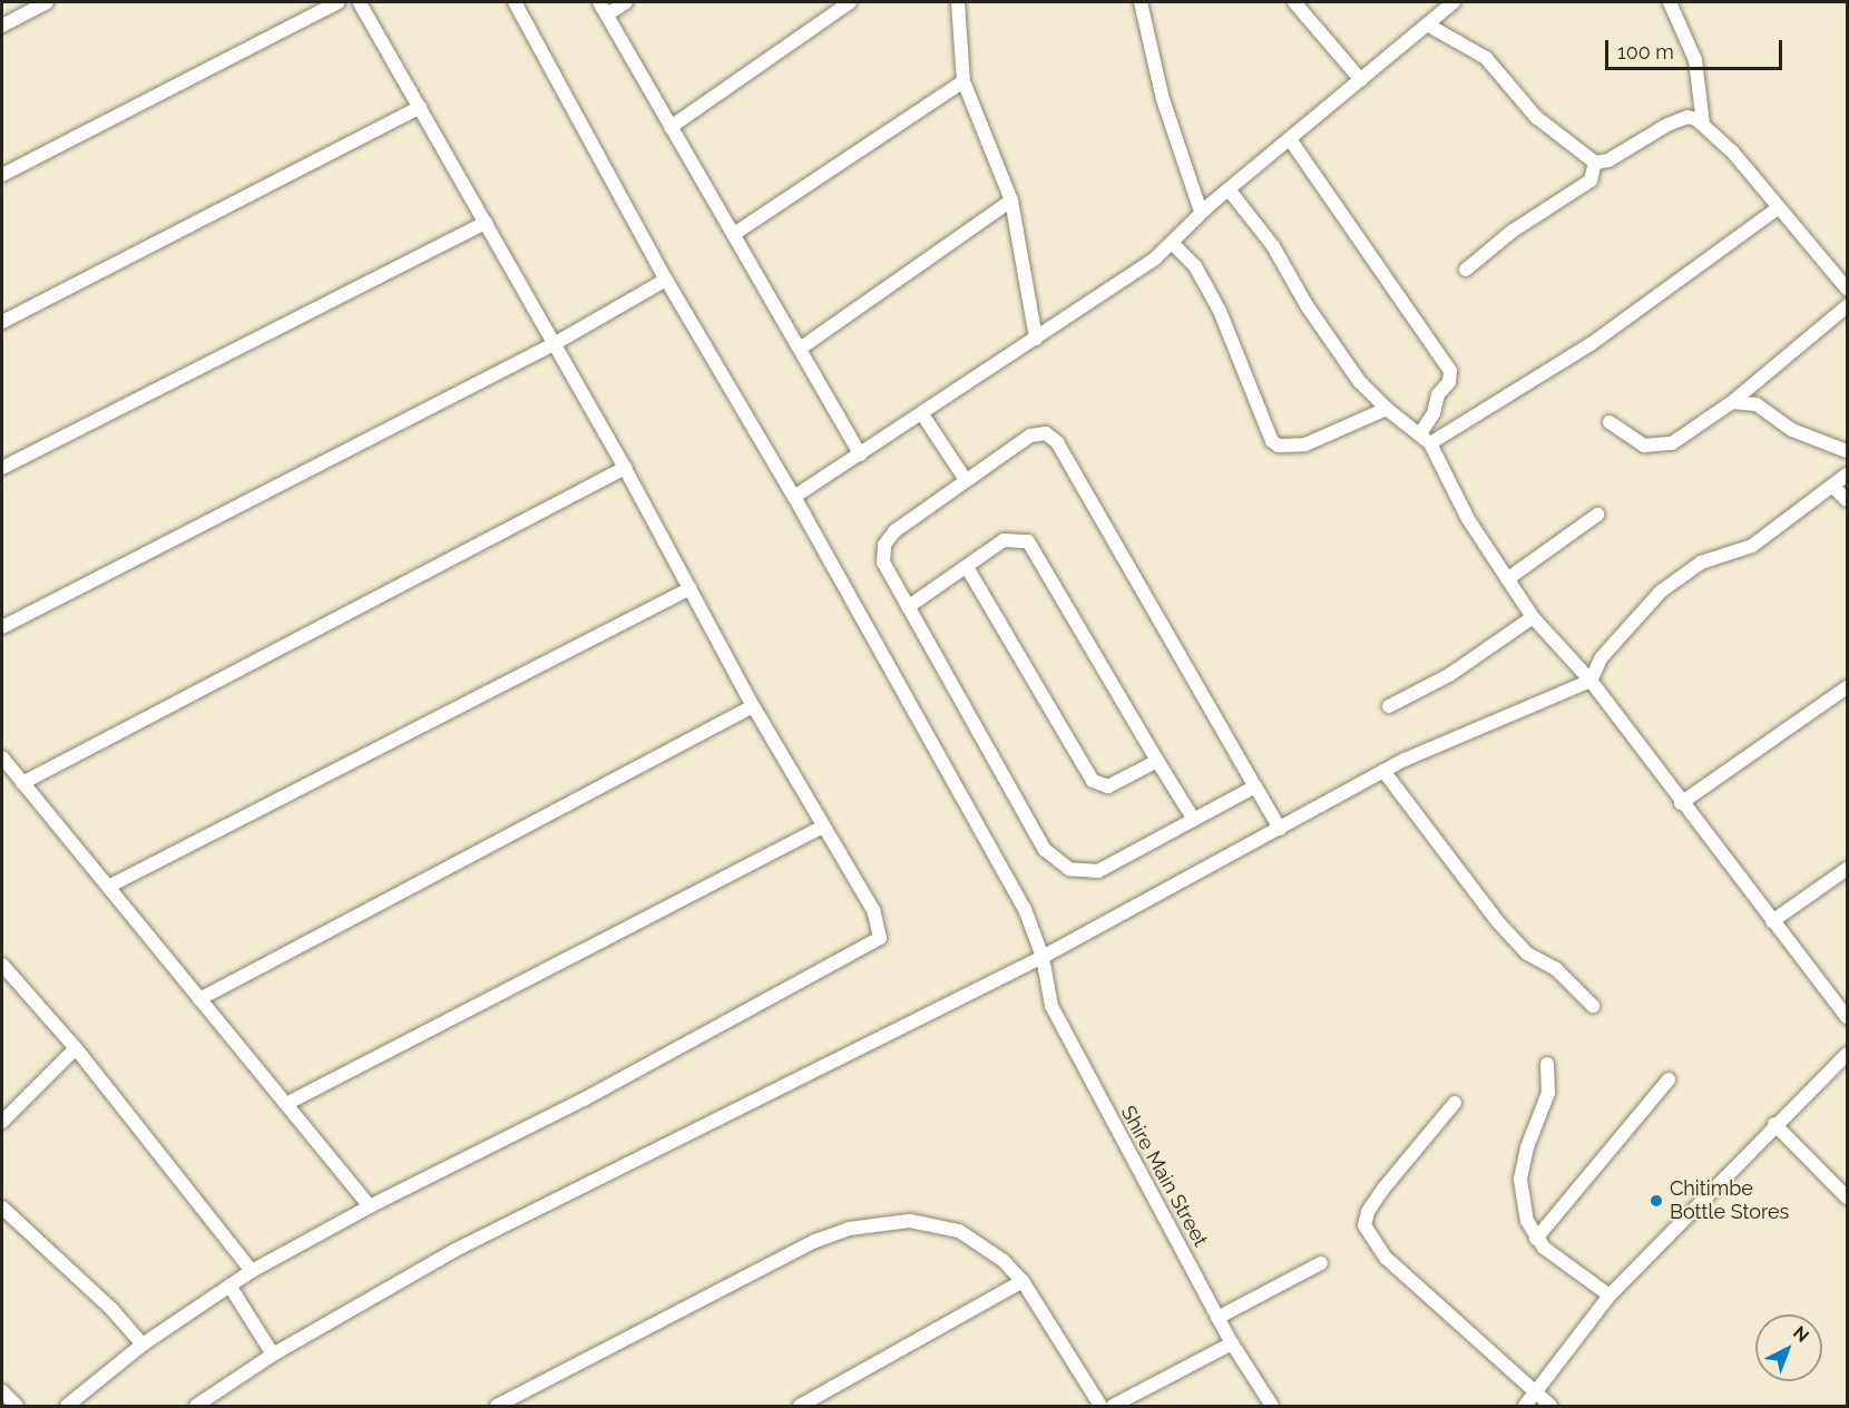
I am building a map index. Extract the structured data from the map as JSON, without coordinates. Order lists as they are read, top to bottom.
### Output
{
  "streets": {
    "street": ["Shire Main Street"]
  },
  "places": ["Chitimbe Bottle Stores"],
  "scale_bar": "100 m",
  "north": "top right"
}
